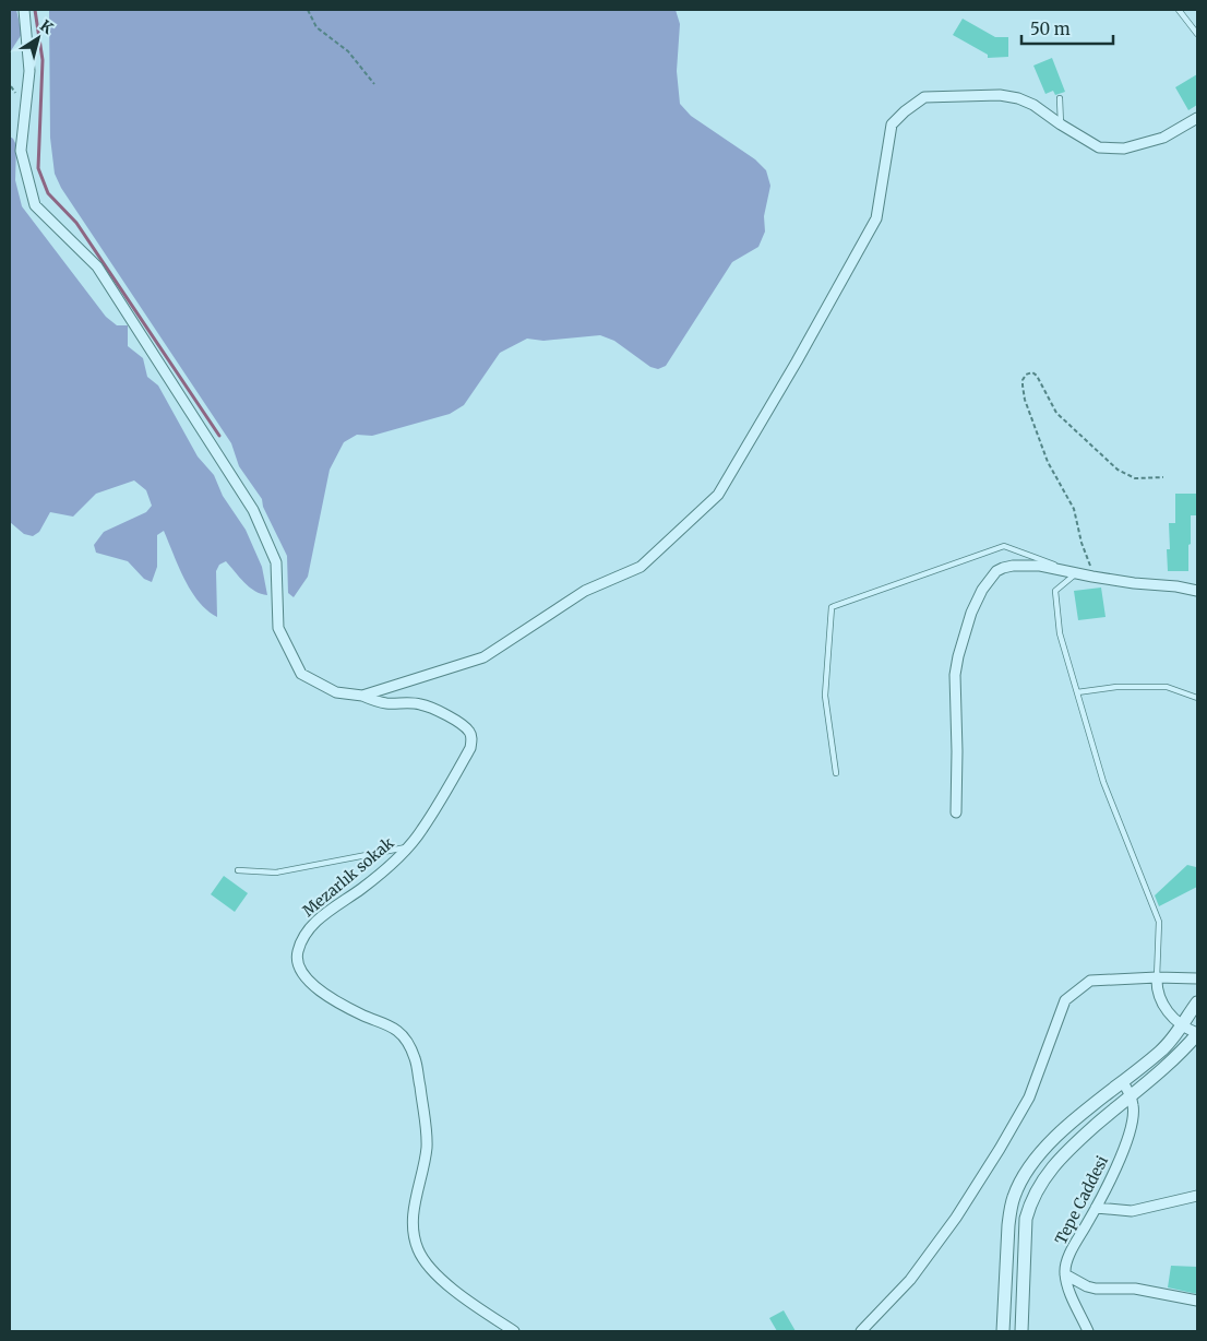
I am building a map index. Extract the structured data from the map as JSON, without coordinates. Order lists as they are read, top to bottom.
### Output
{
  "streets": {
    "street": ["Mezarlık sokak", "Tepe Caddesi"]
  },
  "scale_bar": "50 m",
  "north": "top right"
}
